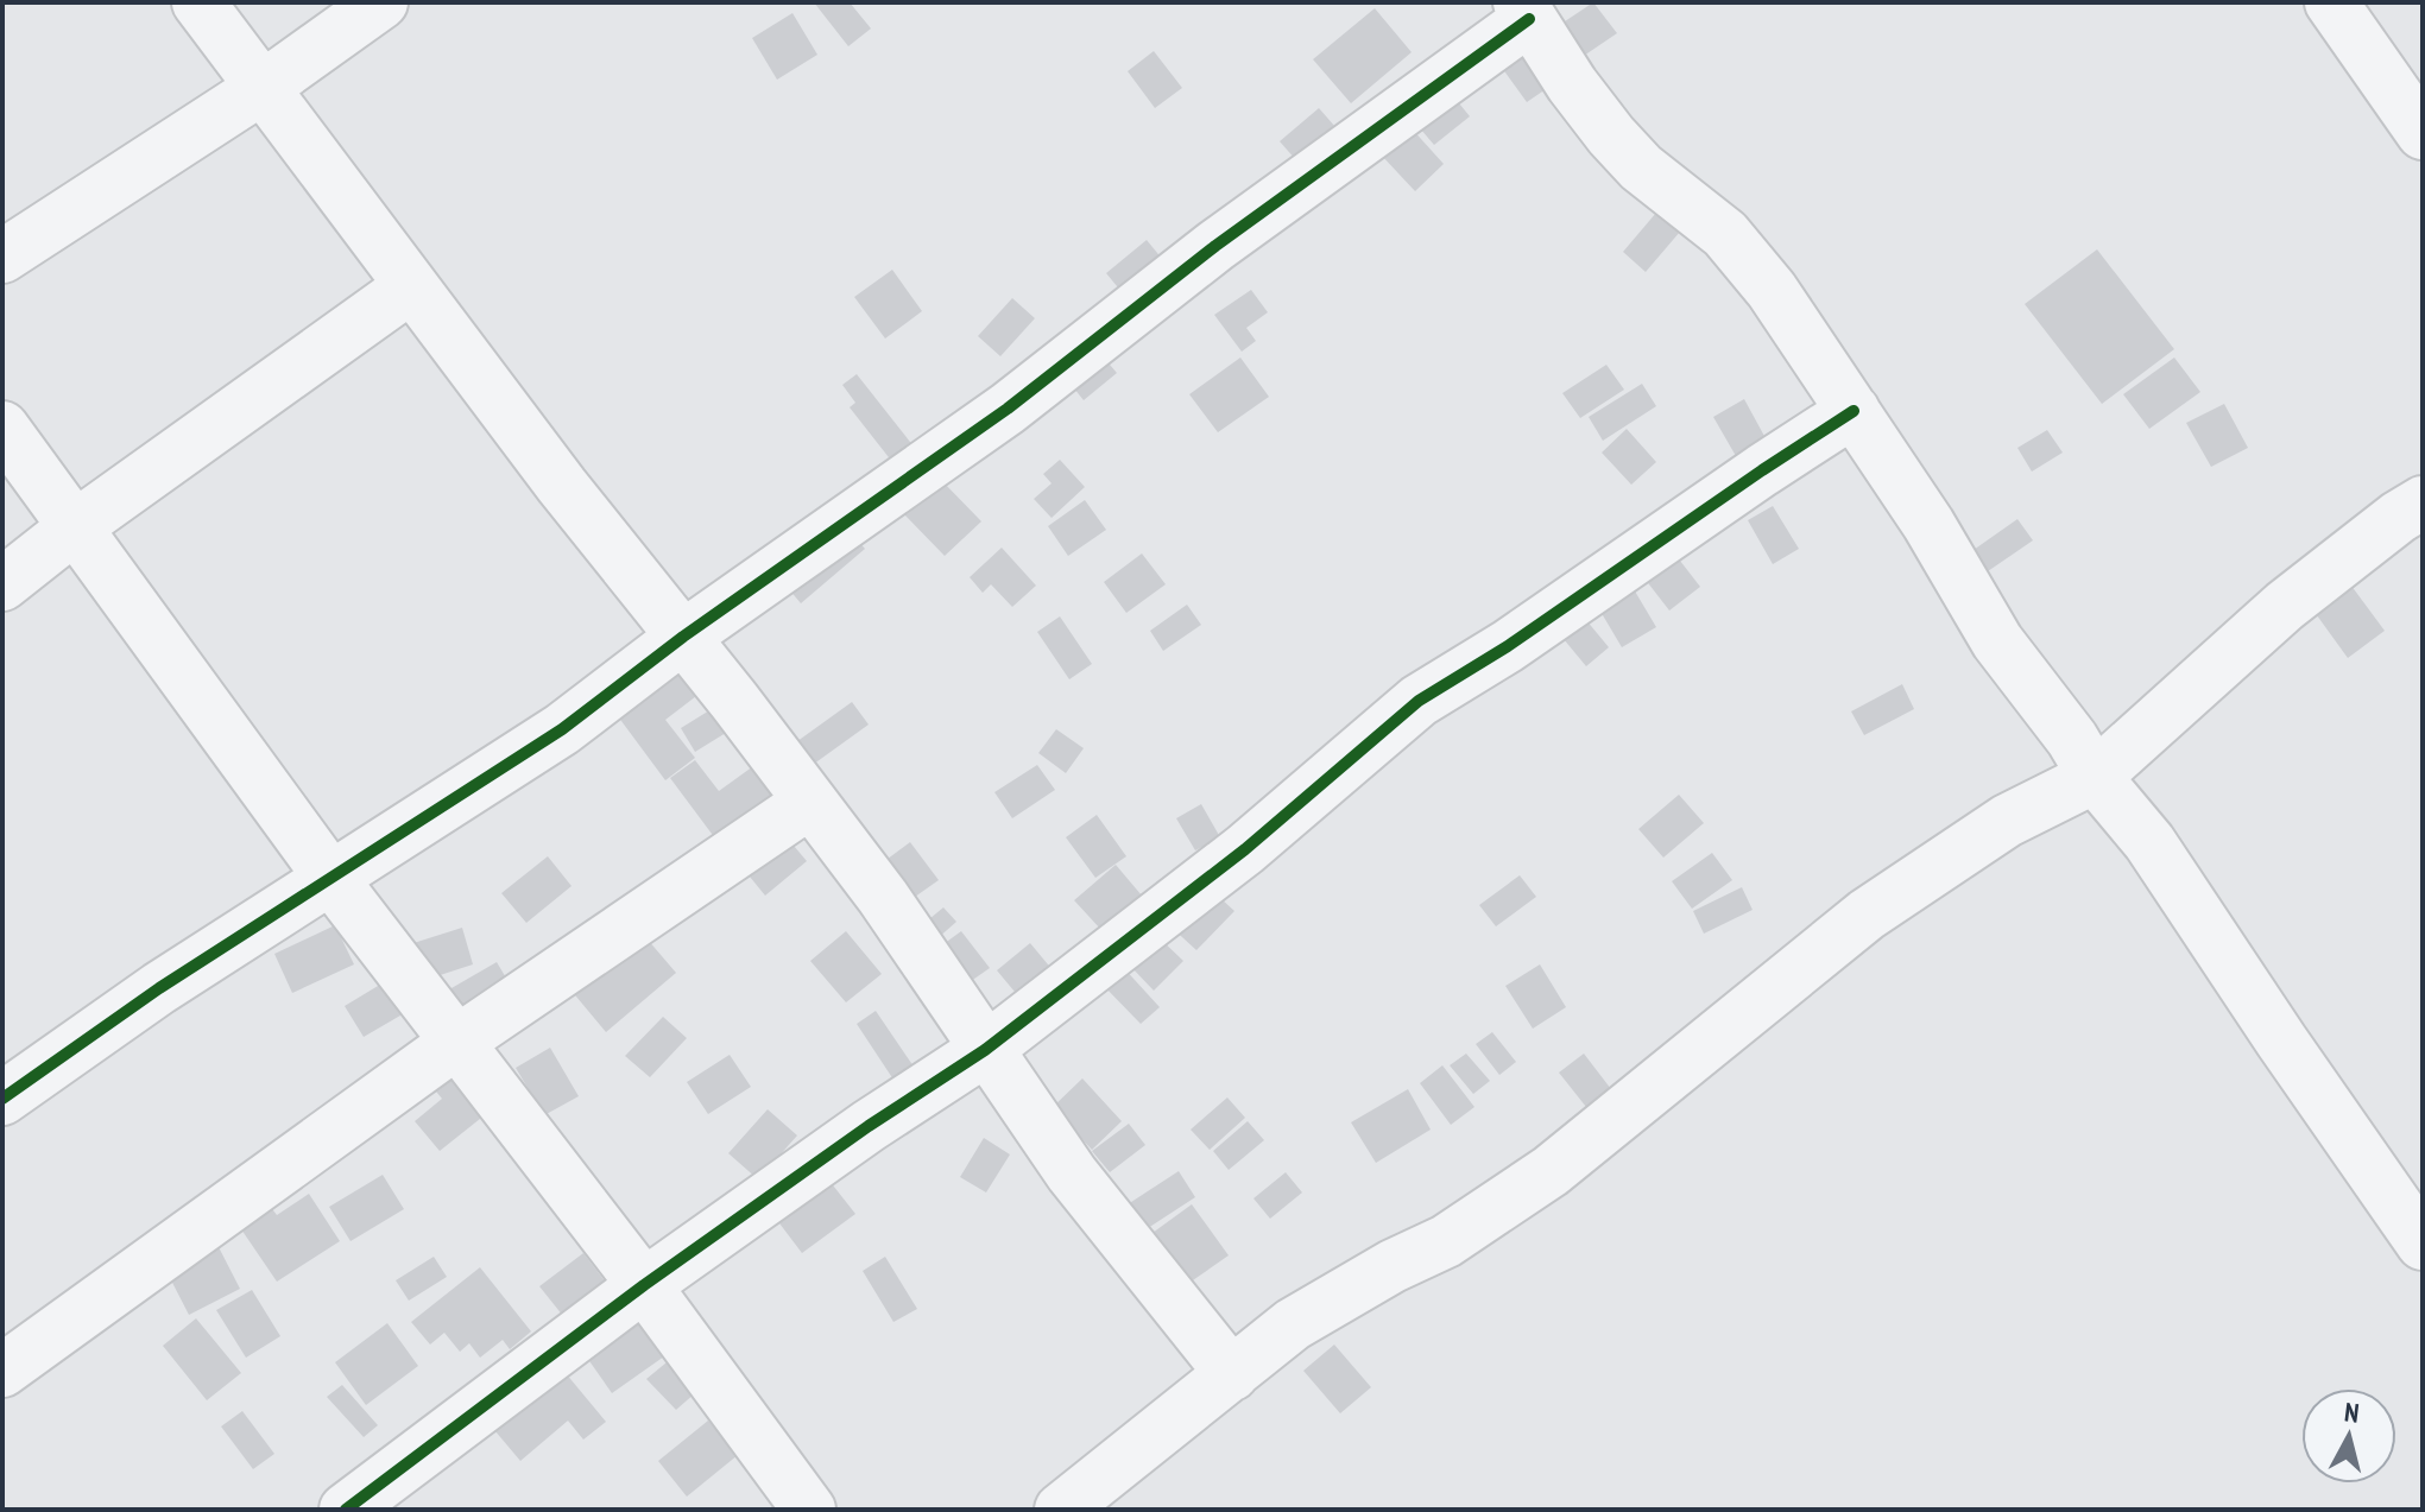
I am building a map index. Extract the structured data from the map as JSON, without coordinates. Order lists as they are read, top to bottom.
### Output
{
  "north": "top"
}
